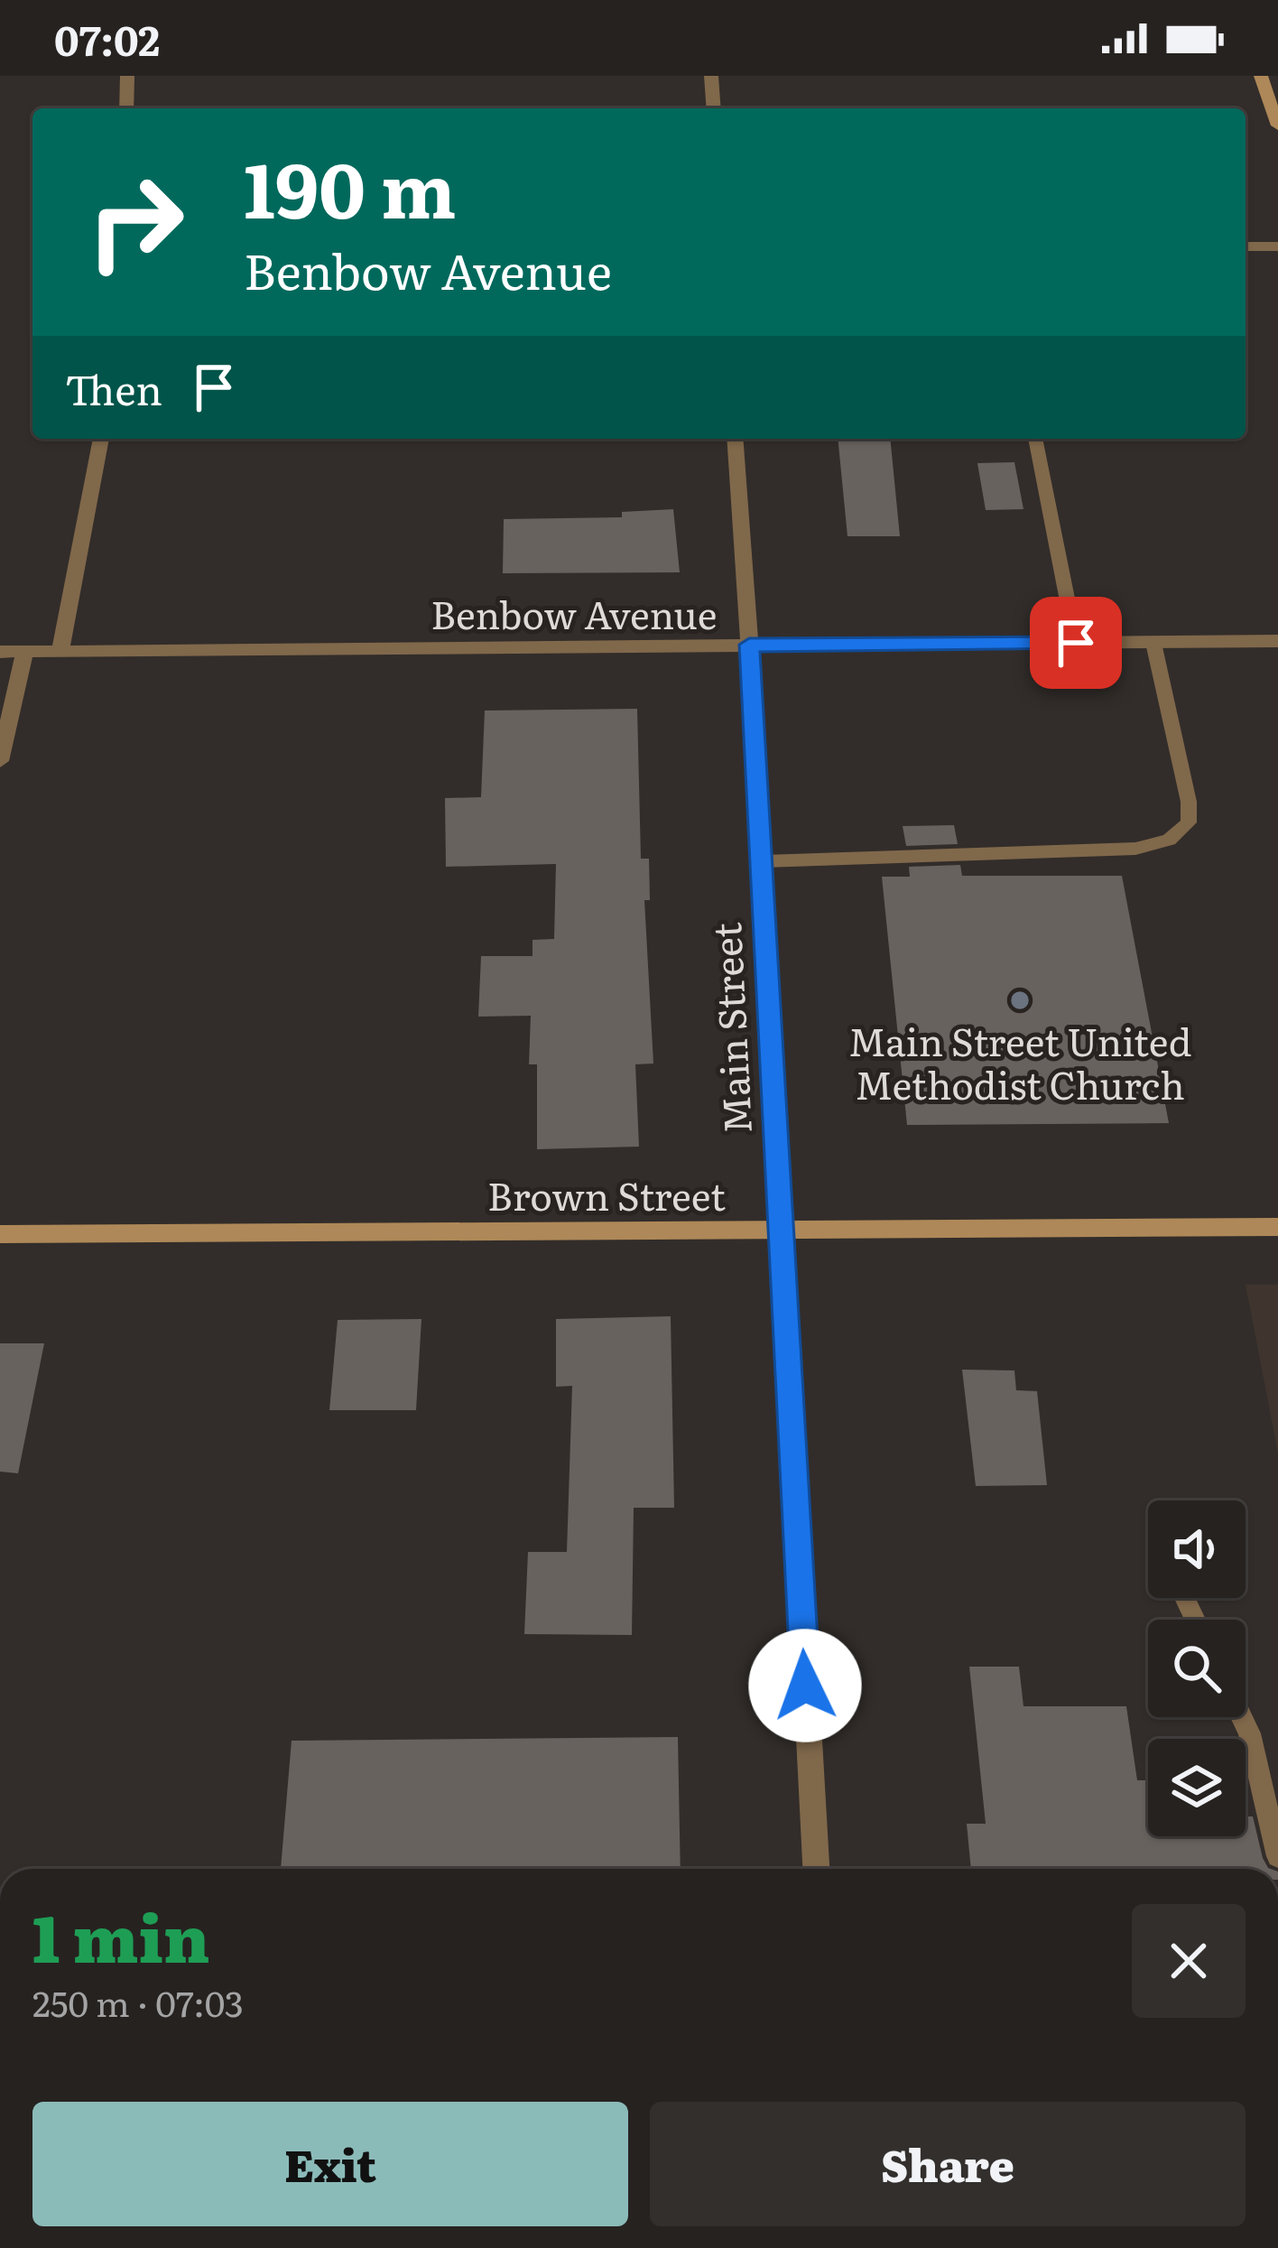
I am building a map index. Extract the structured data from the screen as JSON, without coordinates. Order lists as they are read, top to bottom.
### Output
{
  "streets": {
    "street": ["Benbow Avenue", "Main Street", "Brown Street"]
  },
  "crossings": [
    ["Benbow Avenue", "Main Street"],
    ["Main Street", "Brown Street"]
  ],
  "places": ["Main Street United Methodist Church"],
  "page": {
    "status": "07:02",
    "turn": ["190 m", "Benbow Avenue"],
    "then": "Then",
    "heading": ["1 min", "250 m · 07:03"],
    "buttons": ["Exit", "Share"]
  }
}
